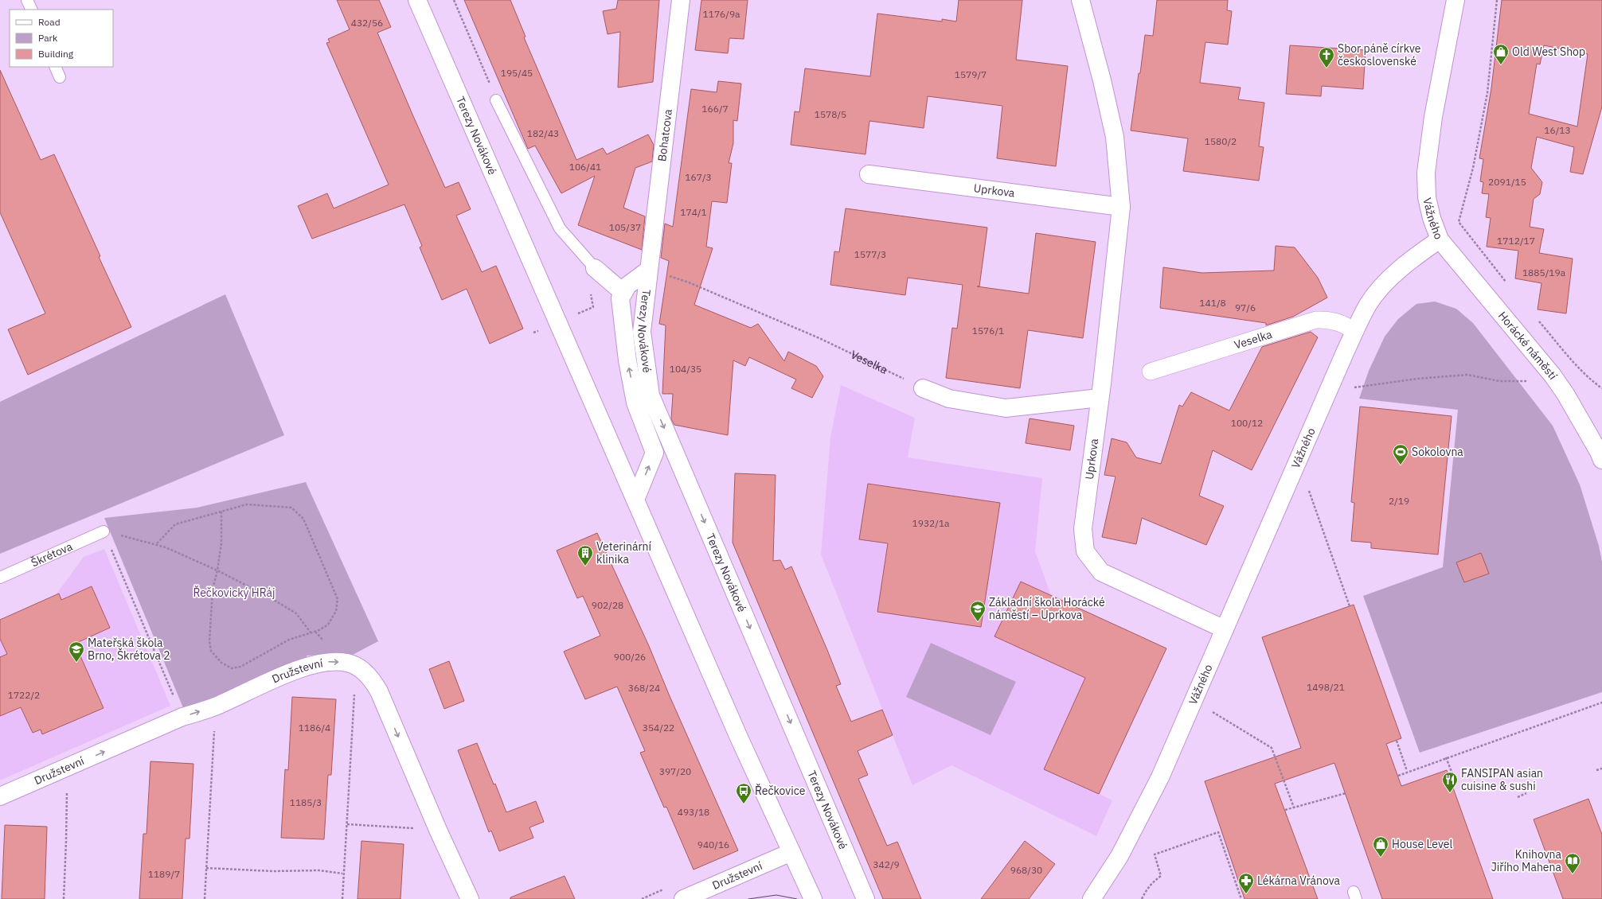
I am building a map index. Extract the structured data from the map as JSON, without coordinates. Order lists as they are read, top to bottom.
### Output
{
  "streets": {
    "street": [
      "Bohatcova",
      "Terezy Novákové",
      "Uprkova",
      "Vážného",
      "Veselka",
      "Horácké náměstí",
      "Družstevní"
    ],
    "lane": ["Škrétova"]
  },
  "crossings": [
    ["Bohatcova", "Terezy Novákové"],
    ["Bohatcova", "Veselka"],
    ["Terezy Novákové", "Veselka"],
    ["Terezy Novákové", "Družstevní"],
    ["Uprkova", "Vážného"],
    ["Vážného", "Veselka"],
    ["Vážného", "Horácké náměstí"]
  ],
  "parks": ["Řečkovický HRáj"],
  "places": {
    "shop": ["Old West Shop", "House Level"],
    "church": ["Sbor páně církve československé"],
    "sports": ["Sokolovna"],
    "building": ["Veterinární klinika"],
    "school or university": ["Základní škola Horácké náměstí – Uprkova", "Mateřská škola Brno, Škrétova 2"],
    "restaurant": ["FANSIPAN asian cuisine & sushi"],
    "bus stop": ["Řečkovice"],
    "library": ["Knihovna Jiřího Mahena"],
    "pharmacy": ["Lékárna Vránova"]
  },
  "house_numbers": [
    "1176/9a",
    "432/56",
    "195/45",
    "1579/7",
    "166/7",
    "1578/5",
    "16/13",
    "182/43",
    "1580/2",
    "106/41",
    "167/3",
    "2091/15",
    "174/1",
    "105/37",
    "1712/17",
    "1577/3",
    "1885/19a",
    "141/8",
    "97/6",
    "1576/1",
    "104/35",
    "100/12",
    "2/19",
    "1932/1a",
    "902/28",
    "900/26",
    "1498/21",
    "368/24",
    "1722/2",
    "1186/4",
    "354/22",
    "397/20",
    "1185/3",
    "493/18",
    "940/16",
    "342/9",
    "968/30",
    "1189/7"
  ],
  "legend": ["Road", "Park", "Building"]
}
